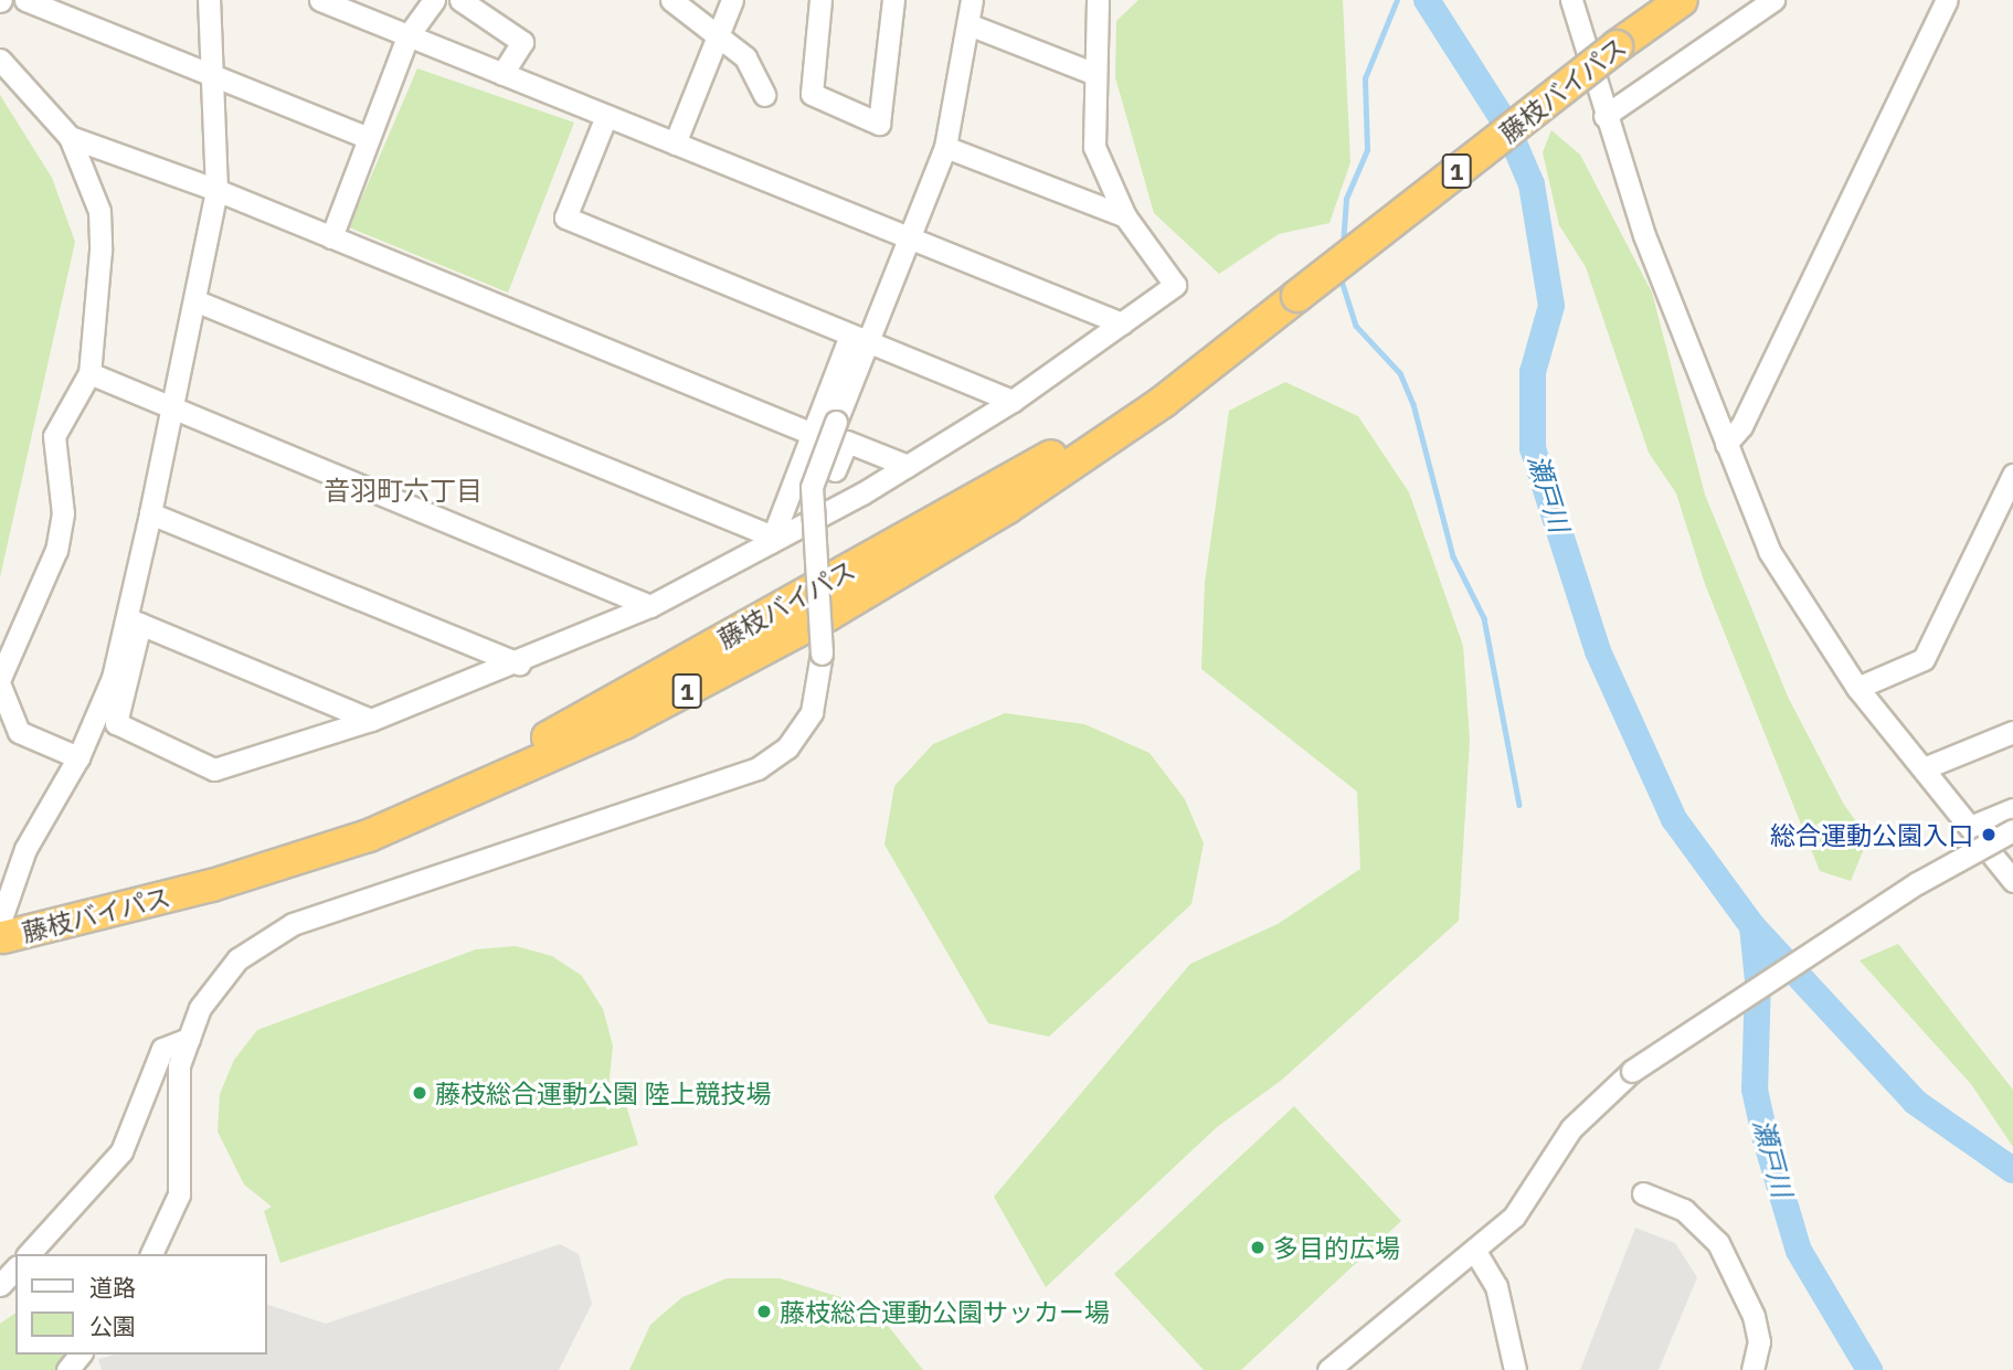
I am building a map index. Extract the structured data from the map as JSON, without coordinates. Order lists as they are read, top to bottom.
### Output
{
  "streets": {
    "highway": ["藤枝バイパス", "1"]
  },
  "districts": ["音羽町六丁目"],
  "water": ["瀬戸川"],
  "places": [
    "総合運動公園入口",
    "藤枝総合運動公園 陸上競技場",
    "多目的広場",
    "藤枝総合運動公園サッカー場"
  ],
  "legend": ["道路", "公園"]
}
